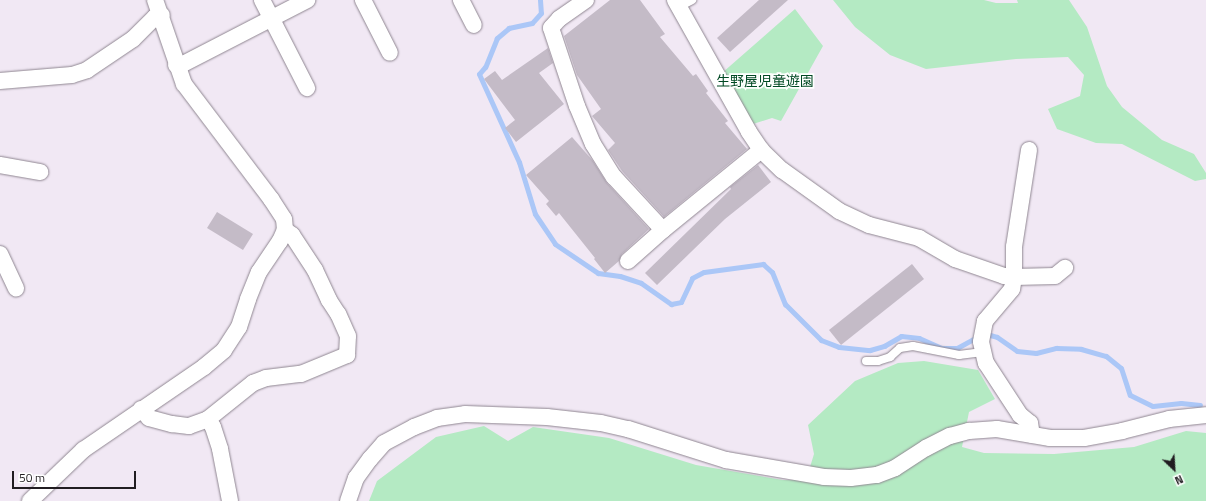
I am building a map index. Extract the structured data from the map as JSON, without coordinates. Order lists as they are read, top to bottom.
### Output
{
  "parks": ["生野屋児童遊園"],
  "scale_bar": "50 m",
  "north": "bottom right"
}
